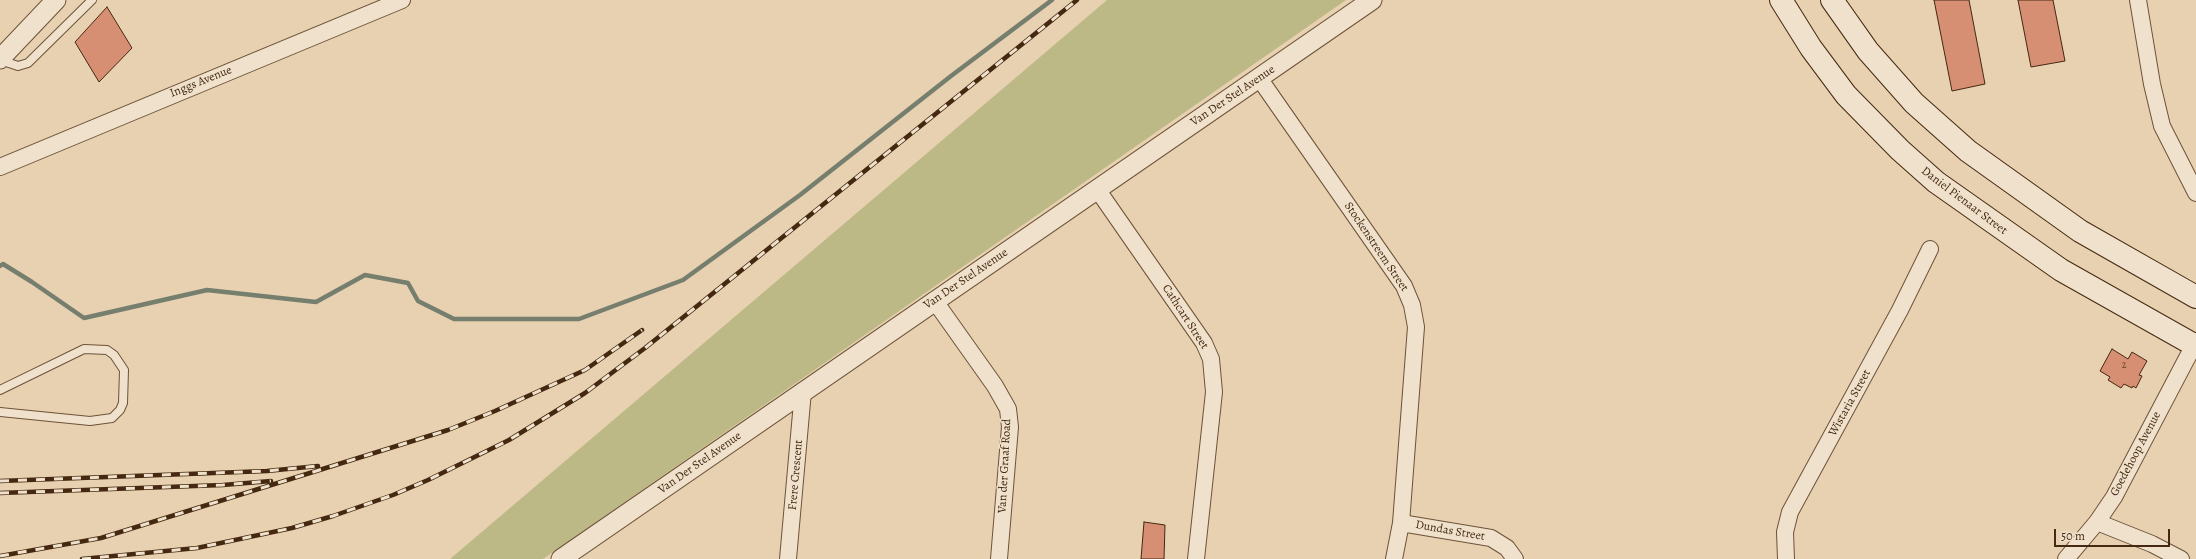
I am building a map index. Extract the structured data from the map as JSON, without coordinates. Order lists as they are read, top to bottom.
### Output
{
  "streets": {
    "main road": ["Daniel Pienaar Street"],
    "street": [
      "Inggs Avenue",
      "Van Der Stel Avenue",
      "Stockenstreem Street",
      "Cathcart Street",
      "Wistaria Street",
      "Goedehoop Avenue",
      "Van der Graaf Road",
      "Frere Crescent",
      "Dundas Street"
    ]
  },
  "crossings": [
    ["Van Der Stel Avenue", "Stockenstreem Street"],
    ["Van Der Stel Avenue", "Cathcart Street"],
    ["Van Der Stel Avenue", "Van der Graaf Road"],
    ["Van Der Stel Avenue", "Frere Crescent"],
    ["Daniel Pienaar Street", "Goedehoop Avenue"],
    ["Stockenstreem Street", "Dundas Street"]
  ],
  "house_numbers": ["2"],
  "scale_bar": "50 m"
}
